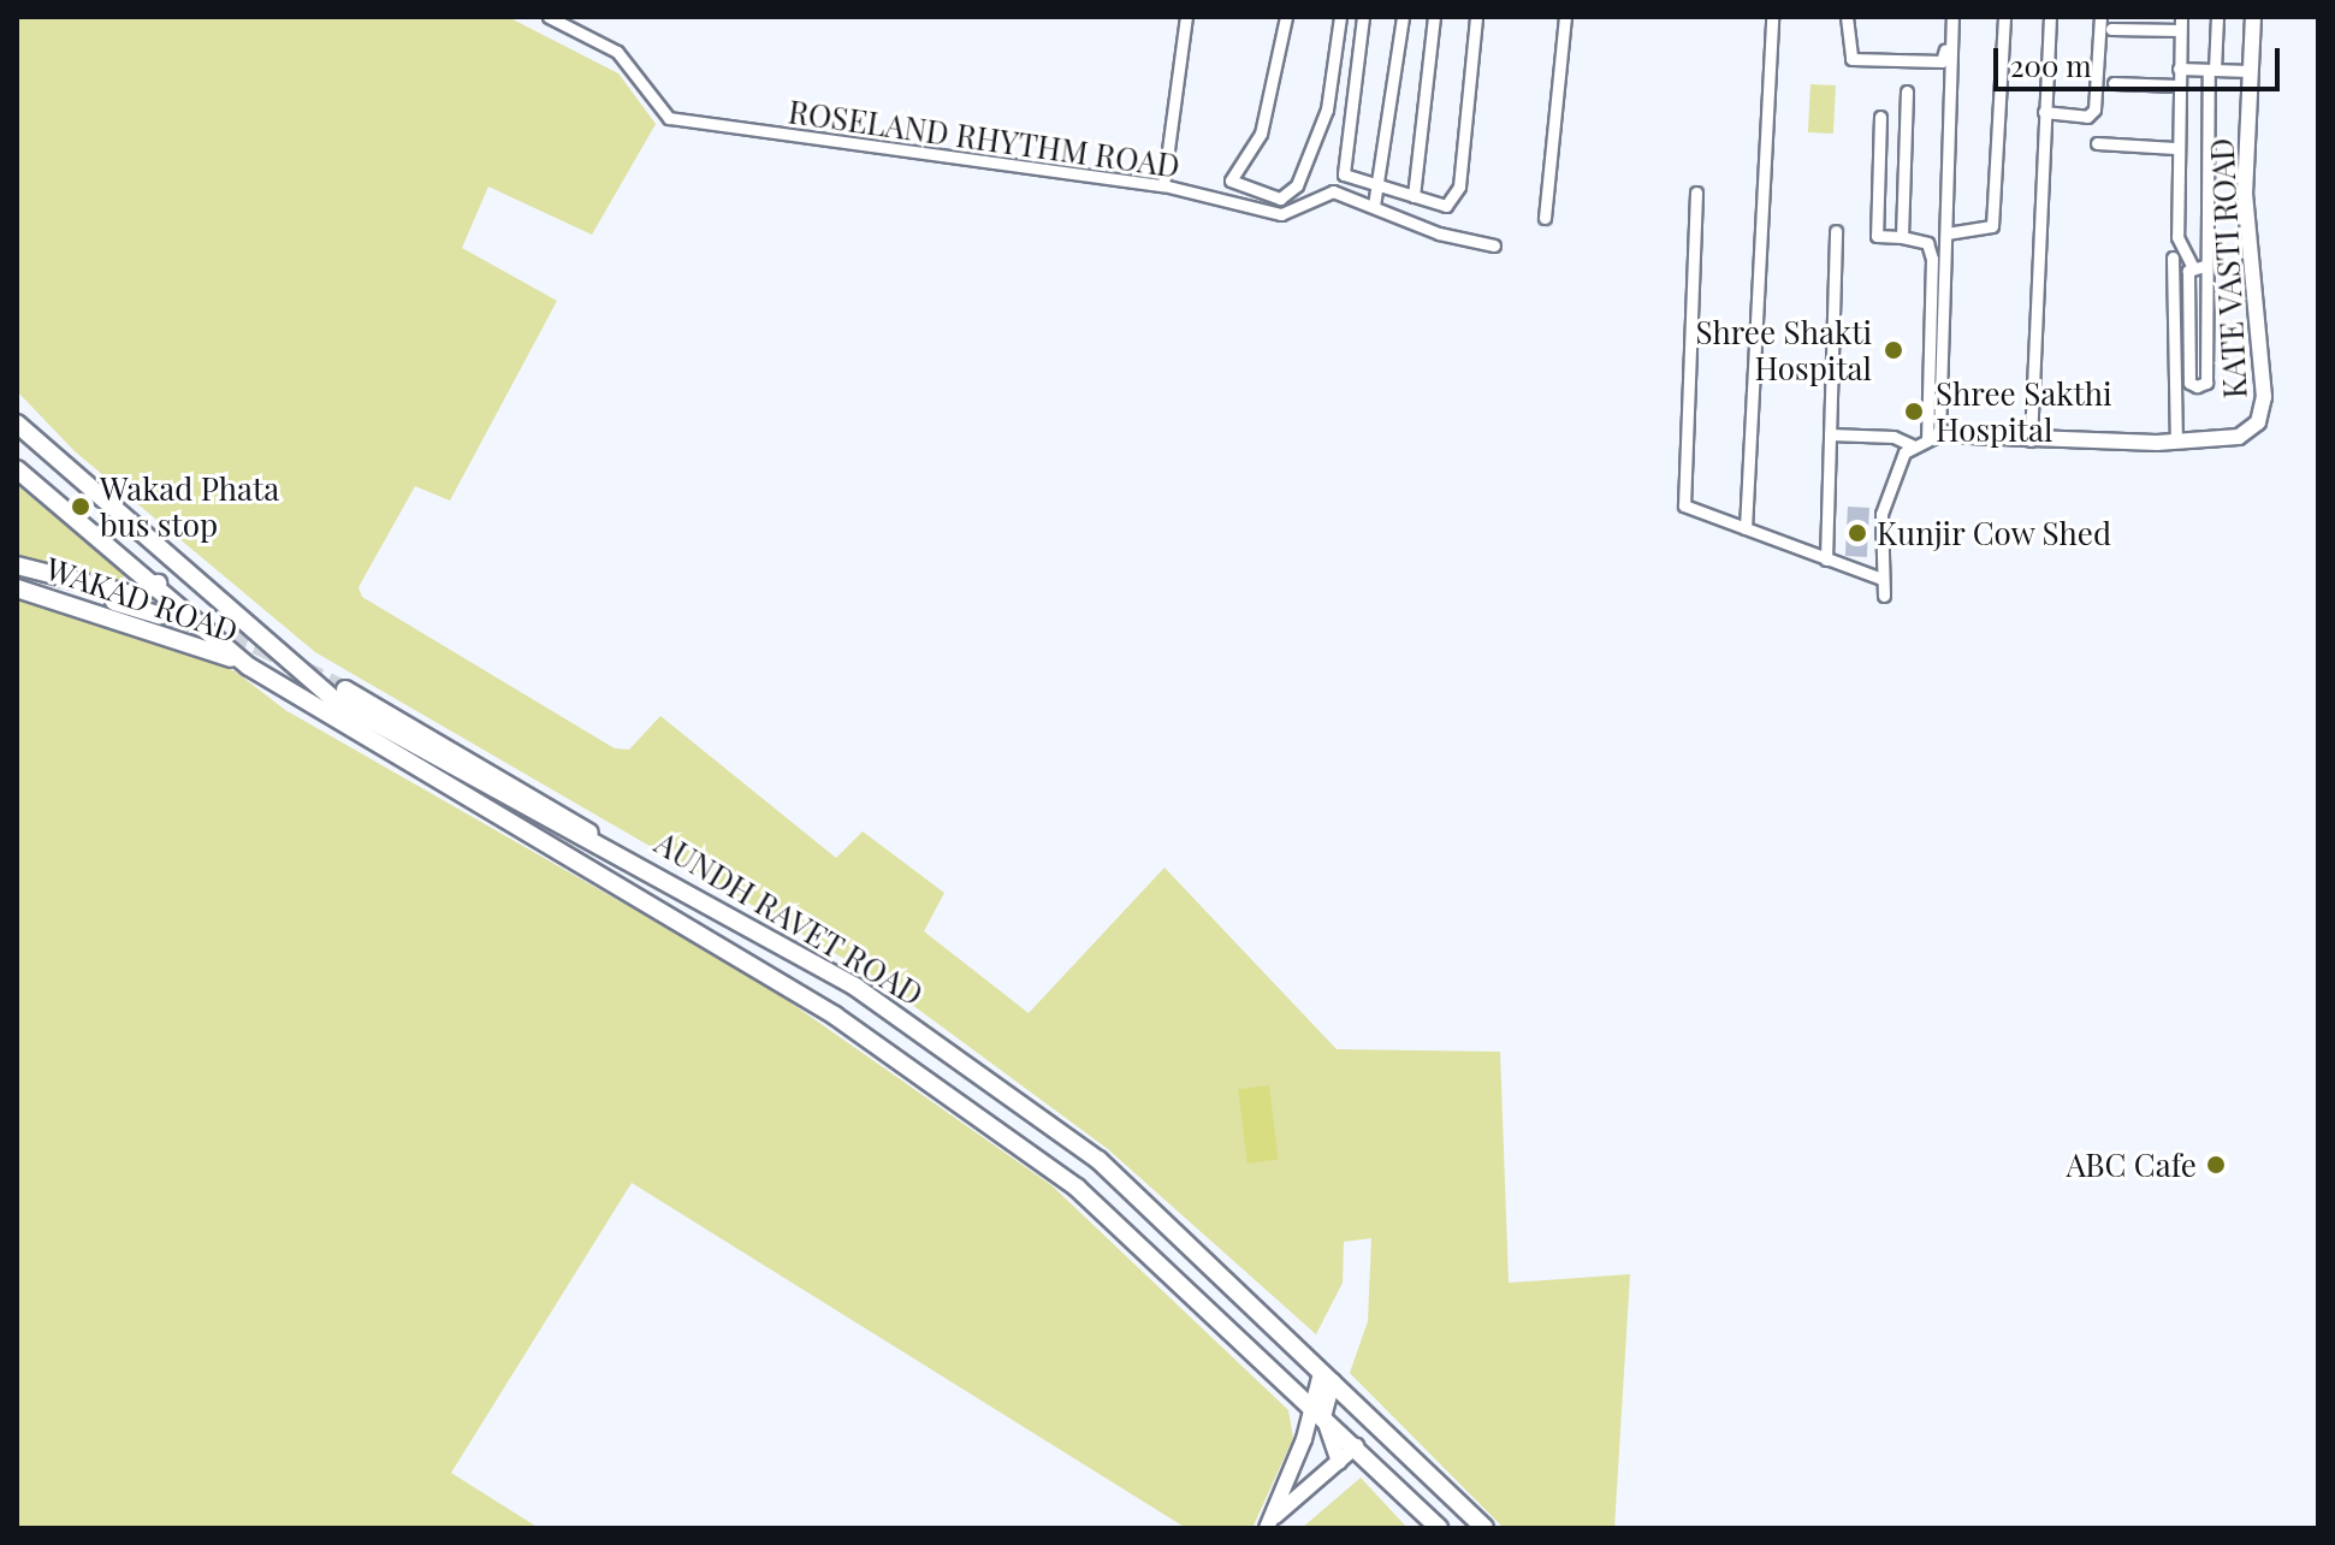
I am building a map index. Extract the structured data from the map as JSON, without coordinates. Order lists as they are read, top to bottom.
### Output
{
  "streets": {
    "main road": ["WAKAD ROAD", "AUNDH RAVET ROAD"],
    "street": ["ROSELAND RHYTHM ROAD", "KATE VASTI ROAD"]
  },
  "crossings": [
    ["WAKAD ROAD", "AUNDH RAVET ROAD"]
  ],
  "places": [
    "Shree Shakti Hospital",
    "Shree Sakthi Hospital",
    "Wakad Phata bus stop",
    "Kunjir Cow Shed",
    "ABC Cafe"
  ],
  "scale_bar": "200 m"
}
